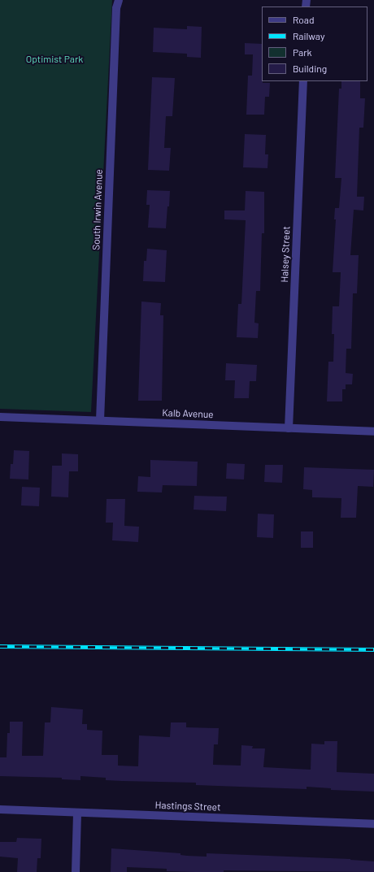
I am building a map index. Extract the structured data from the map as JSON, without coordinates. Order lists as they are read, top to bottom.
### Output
{
  "streets": {
    "street": [
      "South Irwin Avenue",
      "Halsey Street",
      "Kalb Avenue",
      "Hastings Street"
    ]
  },
  "crossings": [
    ["South Irwin Avenue", "Kalb Avenue"],
    ["Halsey Street", "Kalb Avenue"]
  ],
  "parks": ["Optimist Park"],
  "legend": [
    "Road",
    "Railway",
    "Park",
    "Building"
  ]
}
